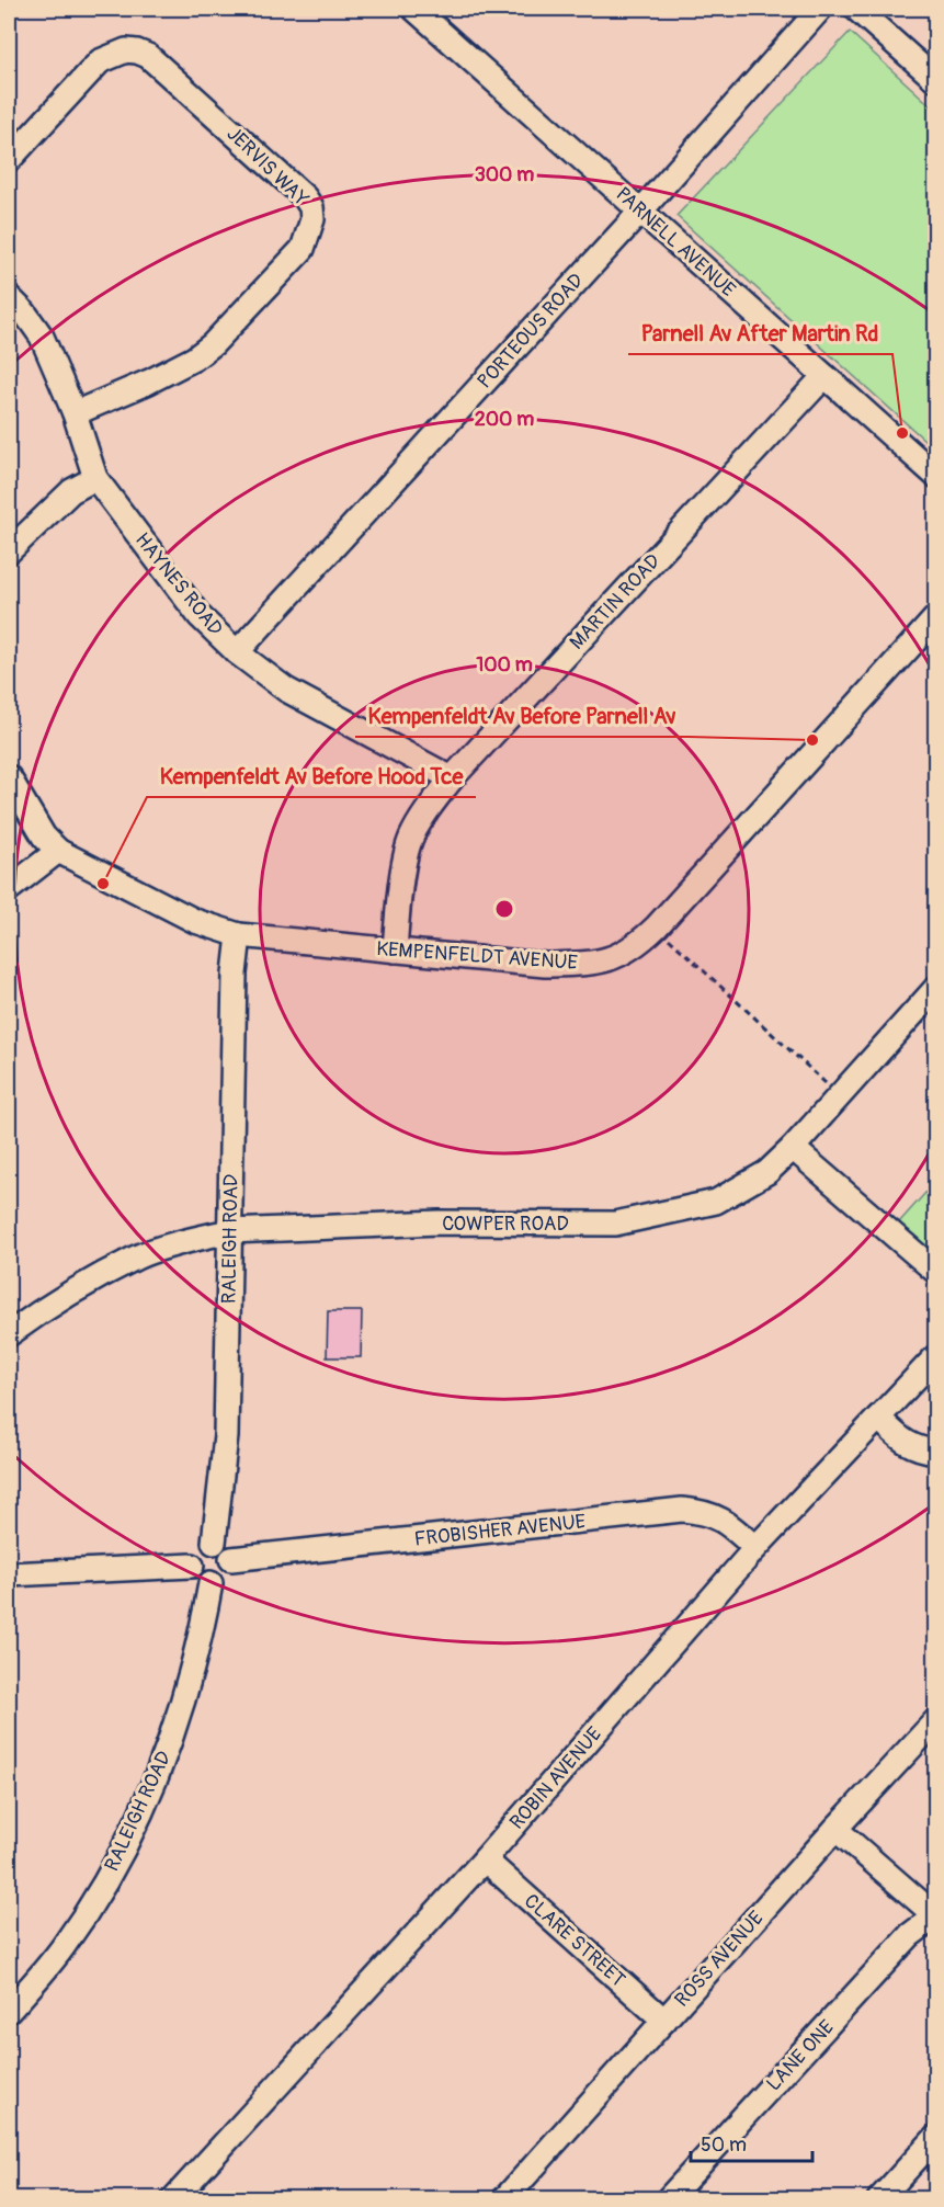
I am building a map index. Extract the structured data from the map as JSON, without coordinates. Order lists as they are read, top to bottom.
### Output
{
  "streets": {
    "street": [
      "JERVIS WAY",
      "PARNELL AVENUE",
      "PORTEOUS ROAD",
      "HAYNES ROAD",
      "MARTIN ROAD",
      "KEMPENFELDT AVENUE",
      "COWPER ROAD",
      "RALEIGH ROAD",
      "FROBISHER AVENUE",
      "ROBIN AVENUE",
      "CLARE STREET",
      "ROSS AVENUE",
      "LANE ONE"
    ]
  },
  "crossings": [
    ["JERVIS WAY", "HAYNES ROAD"],
    ["PARNELL AVENUE", "PORTEOUS ROAD"],
    ["PARNELL AVENUE", "MARTIN ROAD"],
    ["PORTEOUS ROAD", "HAYNES ROAD"],
    ["HAYNES ROAD", "MARTIN ROAD"],
    ["MARTIN ROAD", "KEMPENFELDT AVENUE"],
    ["KEMPENFELDT AVENUE", "RALEIGH ROAD"],
    ["COWPER ROAD", "RALEIGH ROAD"],
    ["RALEIGH ROAD", "FROBISHER AVENUE"],
    ["FROBISHER AVENUE", "ROBIN AVENUE"],
    ["ROBIN AVENUE", "CLARE STREET"],
    ["CLARE STREET", "ROSS AVENUE"]
  ],
  "places": ["Parnell Av After Martin Rd", "Kempenfeldt Av Before Parnell Av", "Kempenfeldt Av Before Hood Tce"],
  "scale_bar": "50 m",
  "rings": ["300 m", "200 m", "100 m"]
}
